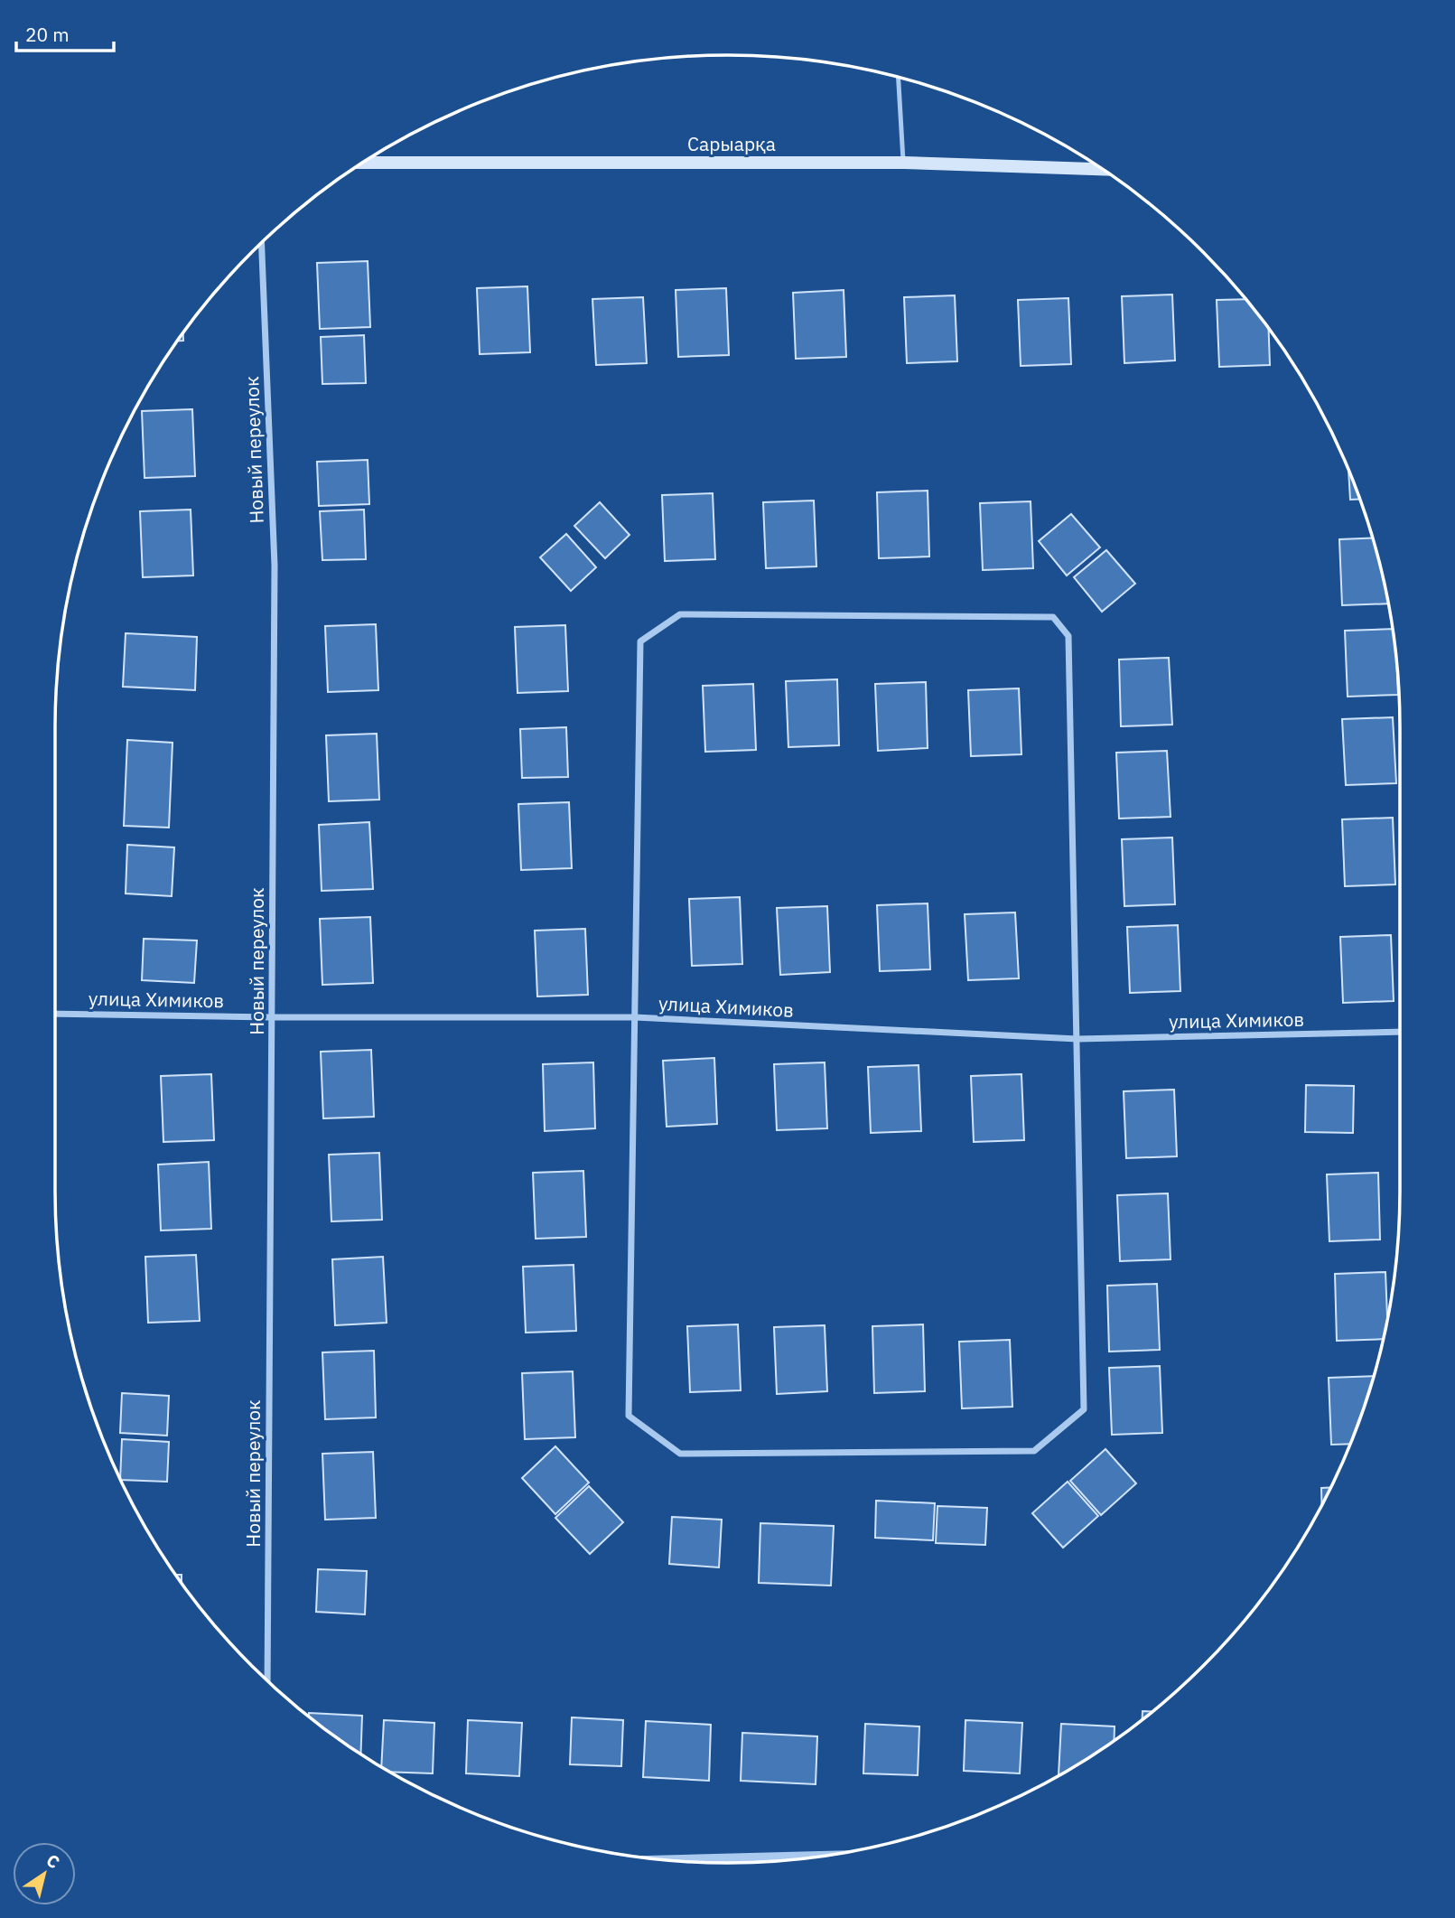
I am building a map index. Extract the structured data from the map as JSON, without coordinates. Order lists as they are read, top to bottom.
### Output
{
  "streets": {
    "main road": ["Сарыарқа"],
    "street": ["Новый переулок", "улица Химиков"]
  },
  "crossings": [
    ["Новый переулок", "улица Химиков"]
  ],
  "scale_bar": "20 m",
  "north": "top right"
}
